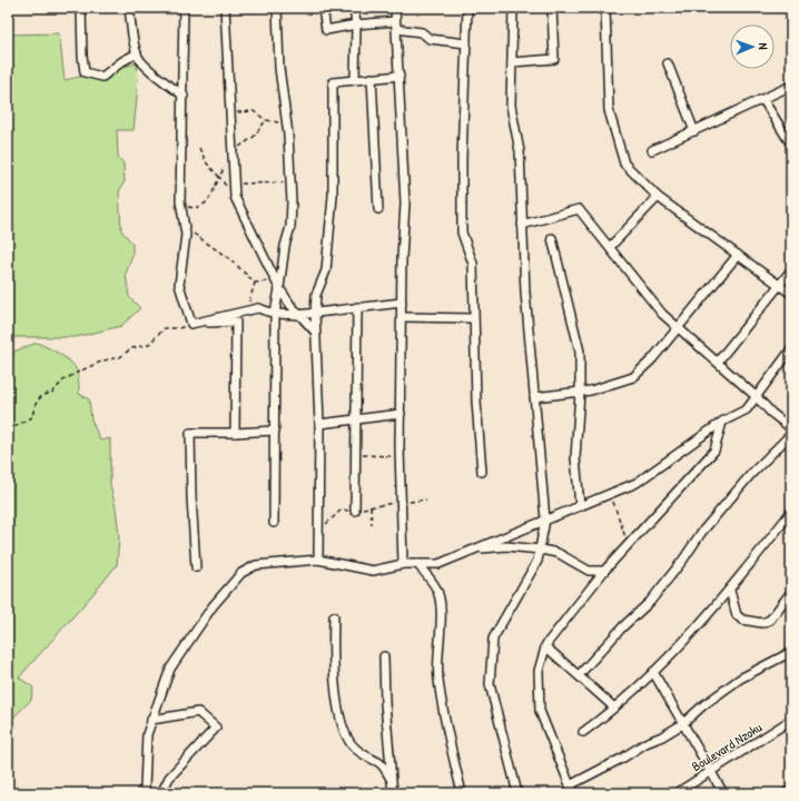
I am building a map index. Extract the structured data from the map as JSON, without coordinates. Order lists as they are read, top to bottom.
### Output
{
  "streets": {
    "street": ["Boulevard Nzoku"]
  },
  "north": "right"
}
